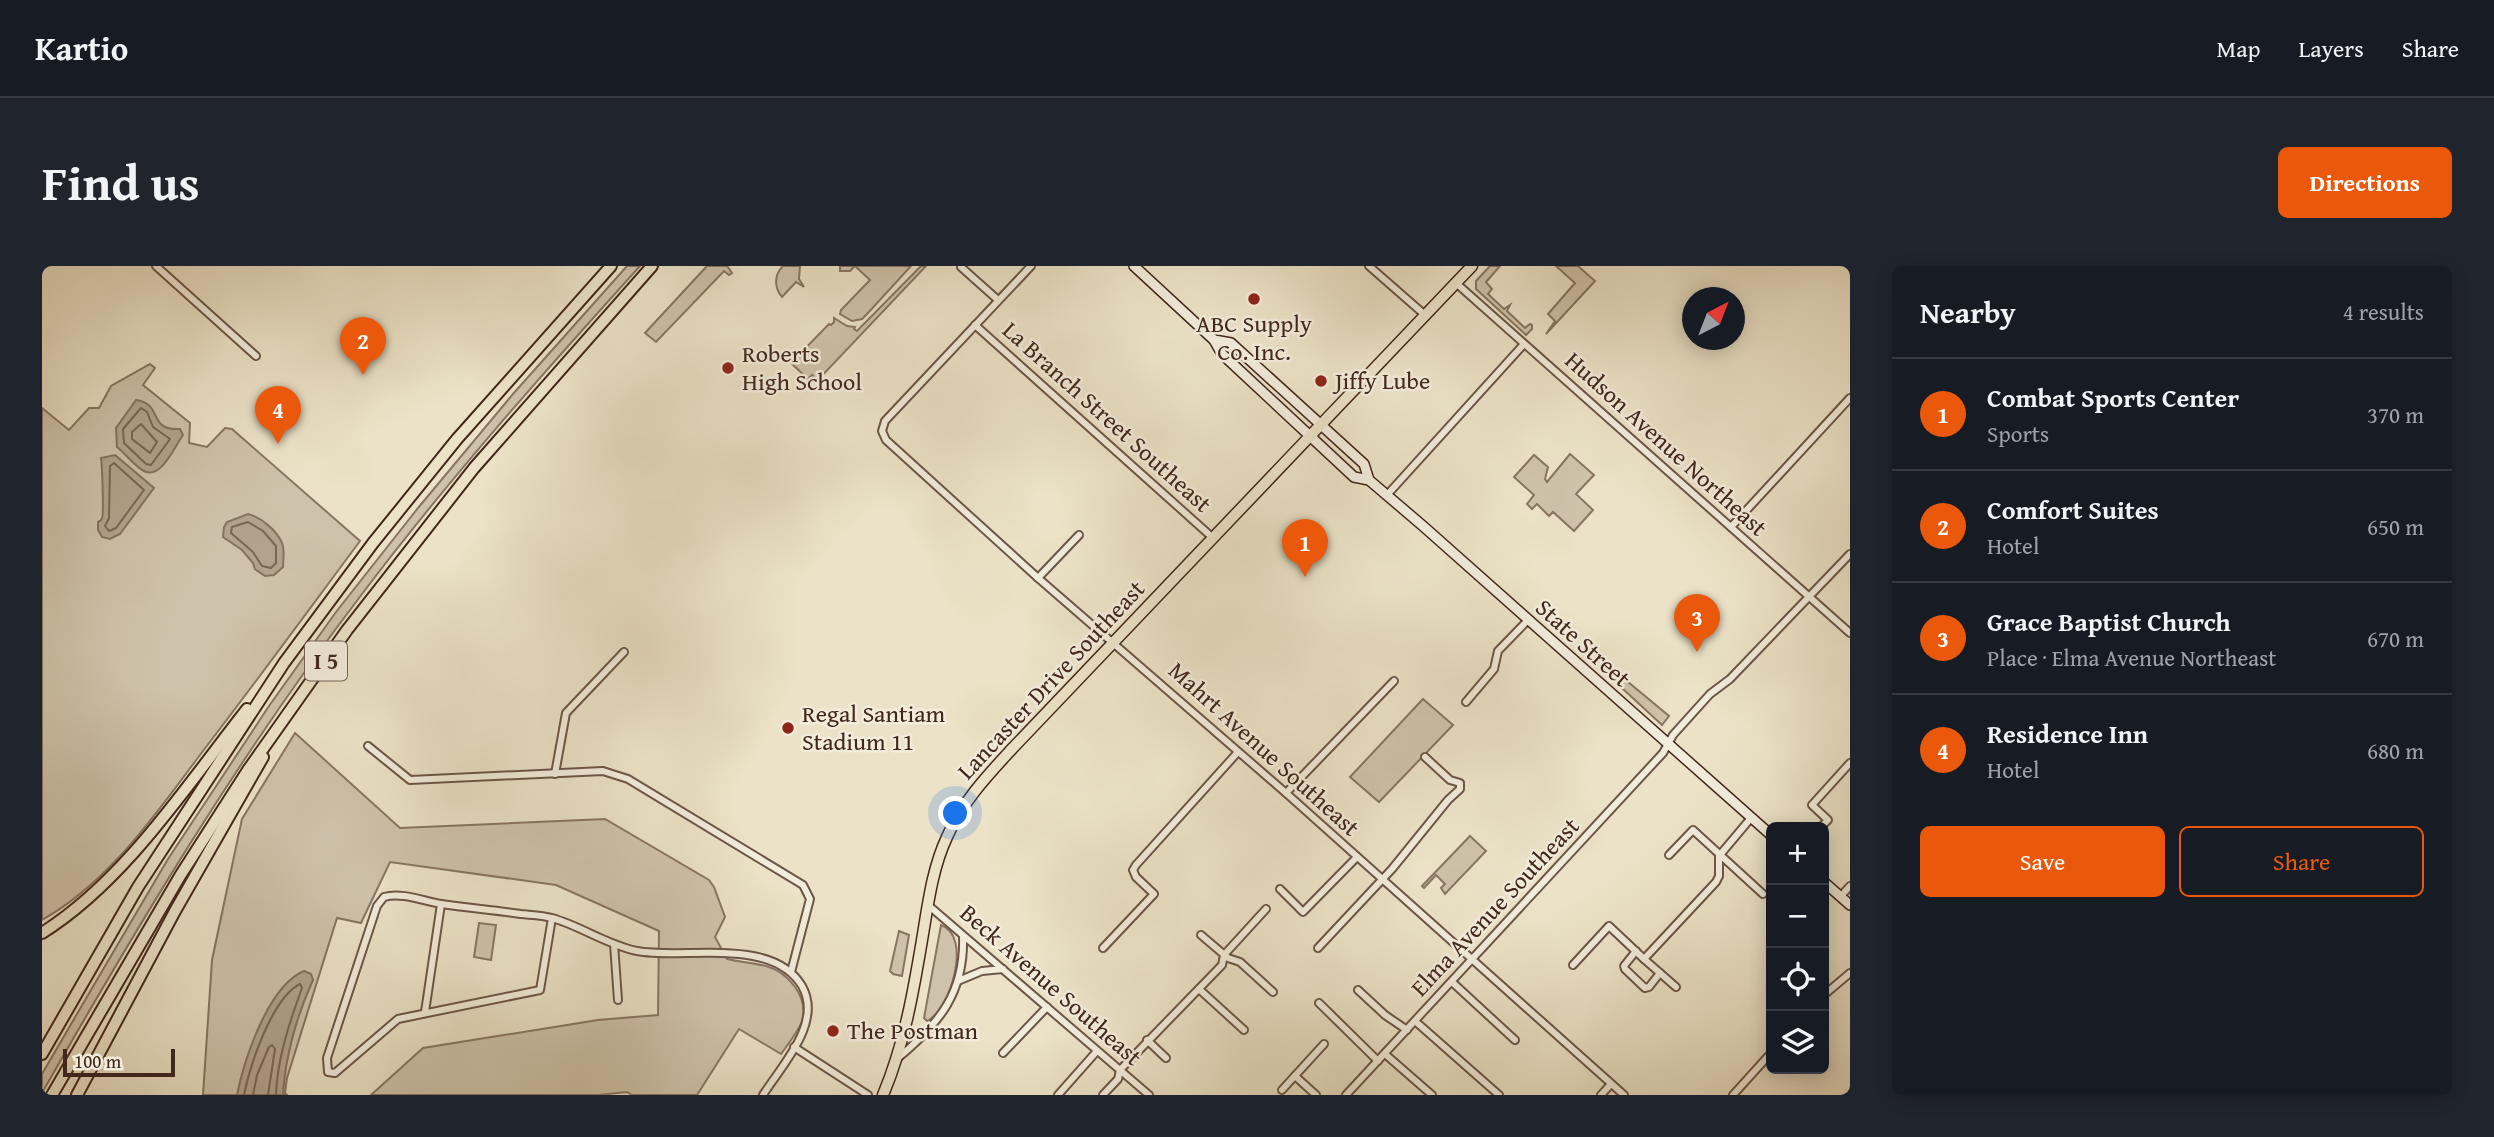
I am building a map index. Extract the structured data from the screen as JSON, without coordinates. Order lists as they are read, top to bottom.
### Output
{
  "streets": {
    "highway": ["I 5"],
    "main road": ["State Street", "Lancaster Drive Southeast"],
    "street": [
      "La Branch Street Southeast",
      "Hudson Avenue Northeast",
      "Mahrt Avenue Southeast",
      "Elma Avenue Southeast",
      "Beck Avenue Southeast"
    ]
  },
  "crossings": [
    ["La Branch Street Southeast", "Lancaster Drive Southeast"],
    ["La Branch Street Southeast", "Mahrt Avenue Southeast"],
    ["Hudson Avenue Northeast", "Lancaster Drive Southeast"],
    ["Hudson Avenue Northeast", "Elma Avenue Southeast"],
    ["State Street", "Lancaster Drive Southeast"],
    ["State Street", "Elma Avenue Southeast"],
    ["Lancaster Drive Southeast", "Mahrt Avenue Southeast"],
    ["Lancaster Drive Southeast", "Beck Avenue Southeast"],
    ["Mahrt Avenue Southeast", "Elma Avenue Southeast"]
  ],
  "places": [
    "ABC Supply Co. Inc.",
    "Roberts High School",
    "Jiffy Lube",
    "Regal Santiam Stadium 11",
    "The Postman"
  ],
  "scale_bar": "100 m",
  "north": "top right",
  "page": {
    "header": "Kartio",
    "nav": ["Map", "Layers", "Share"],
    "title": "Find us",
    "buttons": [
      "Directions",
      ["Save", "Share"]
    ],
    "heading": ["Nearby", "4 results"],
    "pins": [
      "2",
      "4",
      "1",
      "3"
    ],
    "list": [
      {
        "mark": "1",
        "name": "Combat Sports Center",
        "note": "Sports",
        "value": "370 m"
      },
      {
        "mark": "2",
        "name": "Comfort Suites",
        "note": "Hotel",
        "value": "650 m"
      },
      {
        "mark": "3",
        "name": "Grace Baptist Church",
        "note": "Place · Elma Avenue Northeast",
        "value": "670 m"
      },
      {
        "mark": "4",
        "name": "Residence Inn",
        "note": "Hotel",
        "value": "680 m"
      }
    ],
    "map_buttons": ["+", "−"],
    "scale": "100 m"
  }
}
